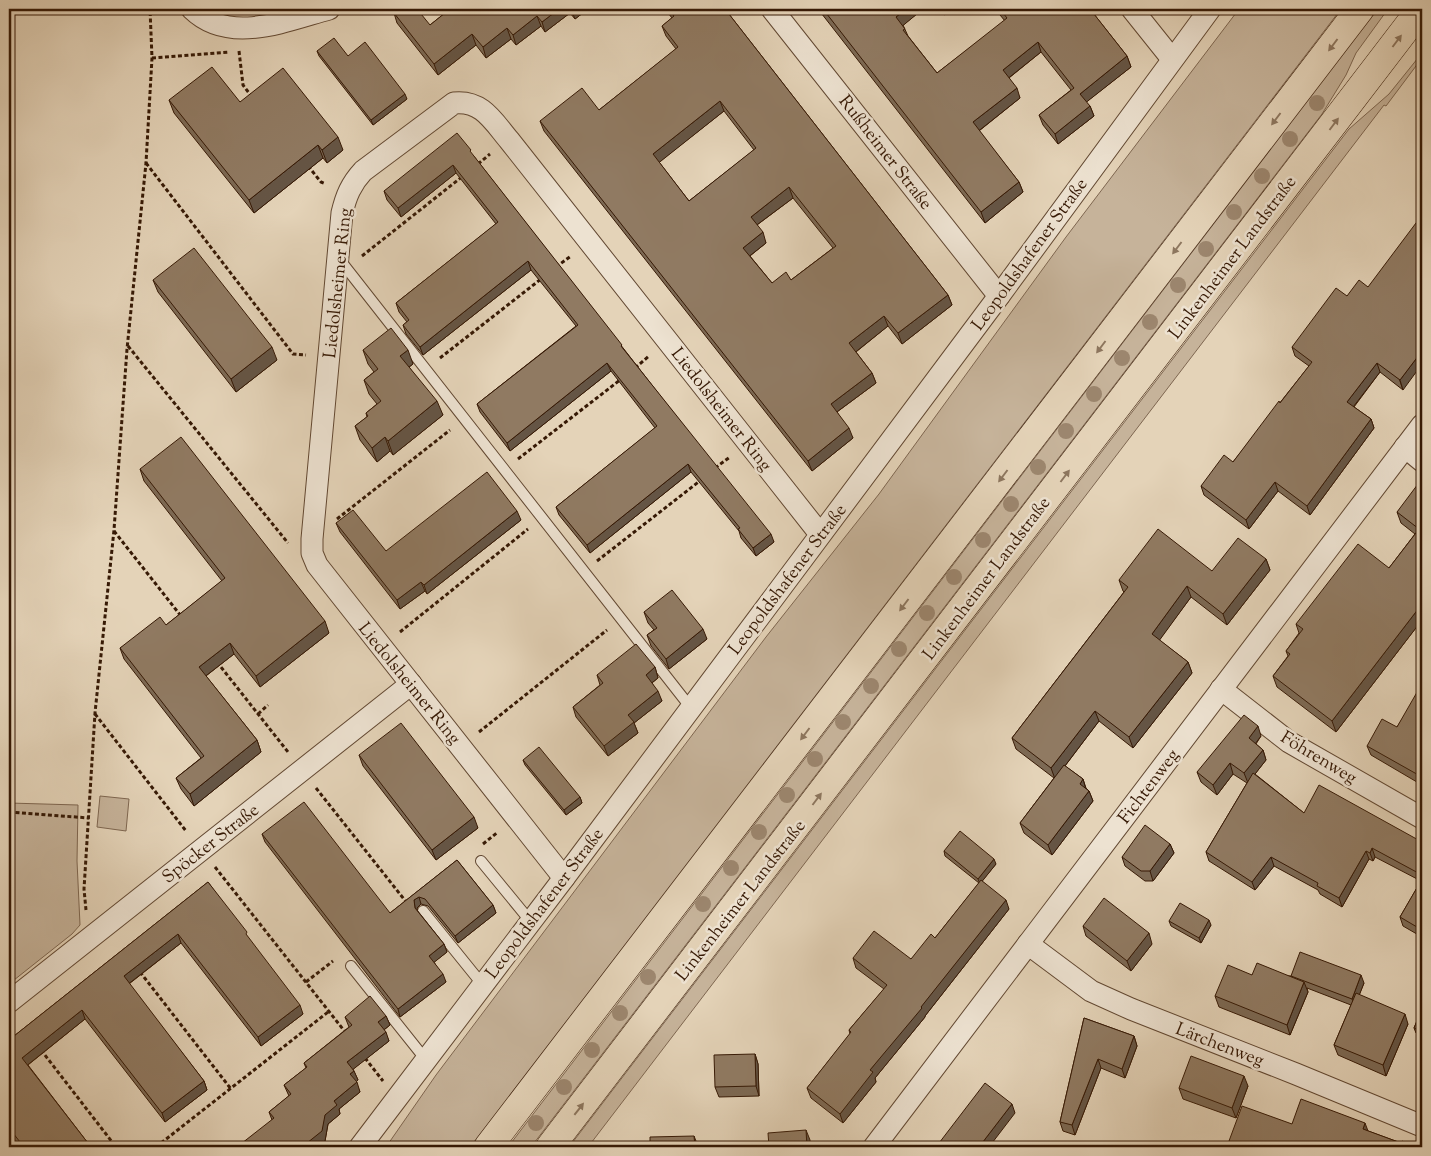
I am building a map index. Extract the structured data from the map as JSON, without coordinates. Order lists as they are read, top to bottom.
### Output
{
  "streets": {
    "main road": ["Linkenheimer Landstraße"],
    "street": [
      "Rußheimer Straße",
      "Leopoldshafener Straße",
      "Liedolsheimer Ring",
      "Föhrenweg",
      "Fichtenweg",
      "Spöcker Straße",
      "Lärchenweg"
    ]
  },
  "crossings": [
    ["Rußheimer Straße", "Leopoldshafener Straße"],
    ["Leopoldshafener Straße", "Liedolsheimer Ring"],
    ["Liedolsheimer Ring", "Spöcker Straße"],
    ["Föhrenweg", "Fichtenweg"],
    ["Fichtenweg", "Lärchenweg"]
  ]
}
